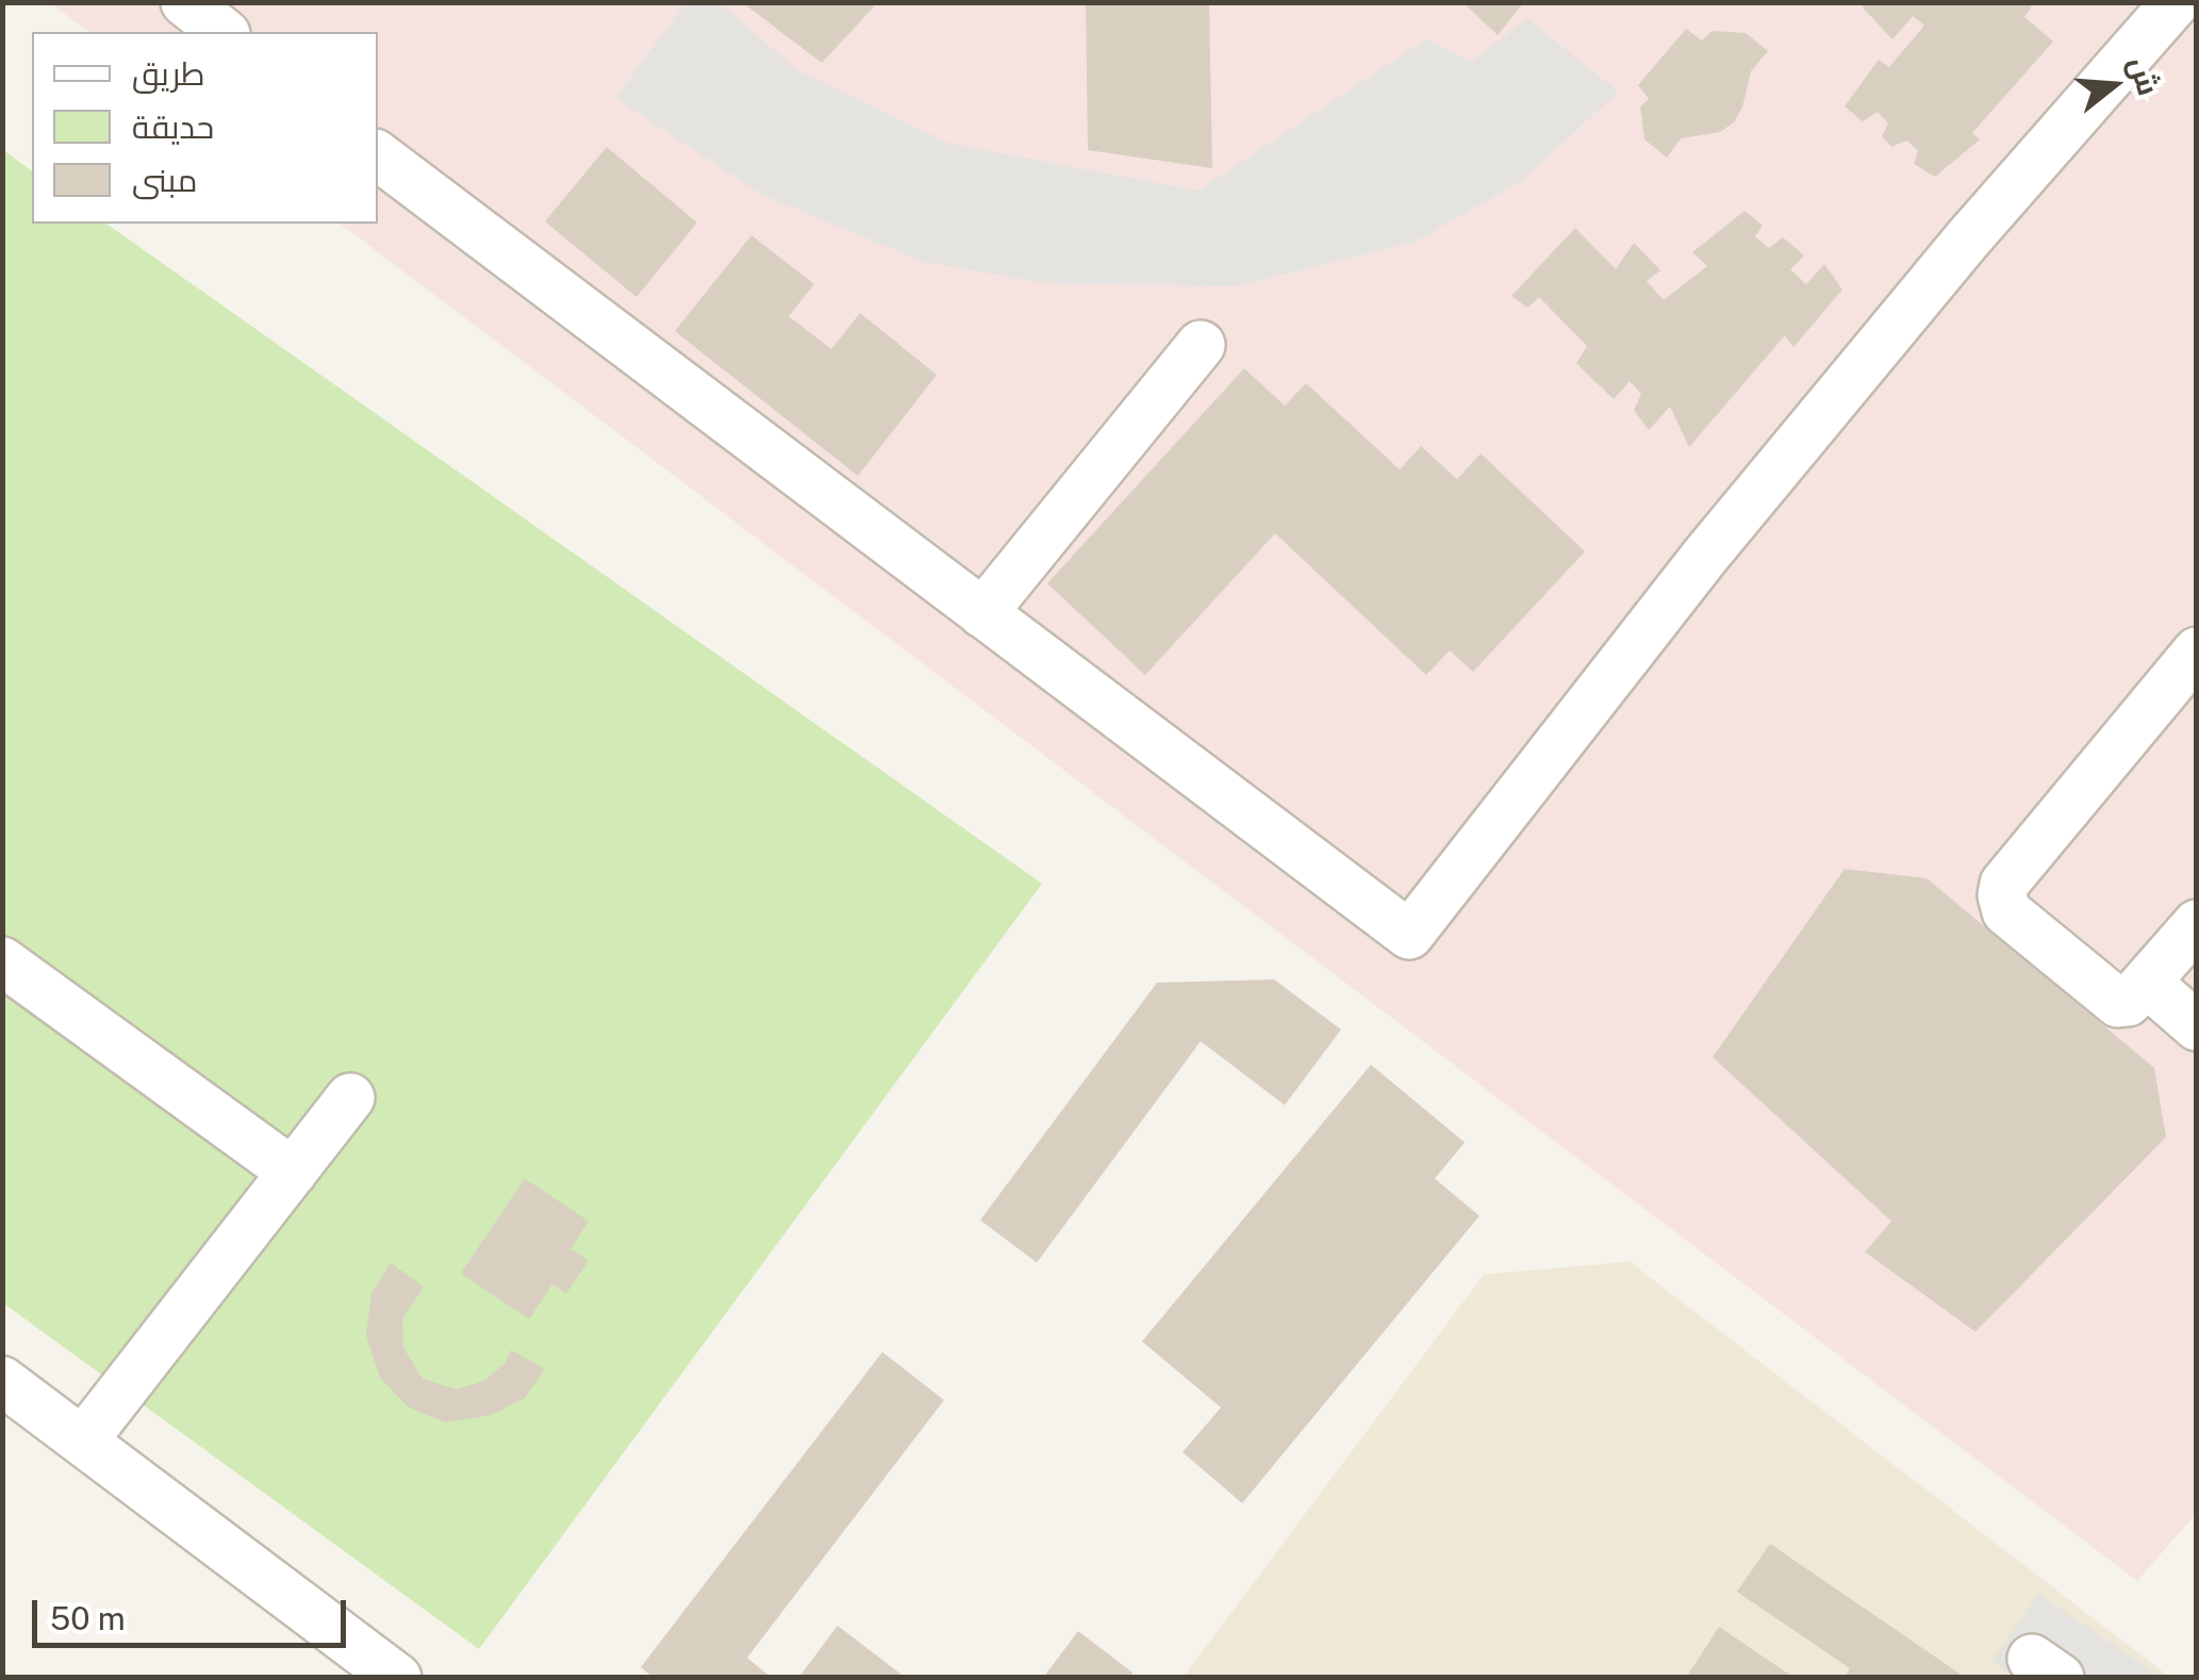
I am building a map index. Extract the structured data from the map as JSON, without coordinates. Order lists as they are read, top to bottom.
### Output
{
  "legend": ["طريق", "حديقة", "مبنى"],
  "scale_bar": "50 m",
  "north": "right"
}
